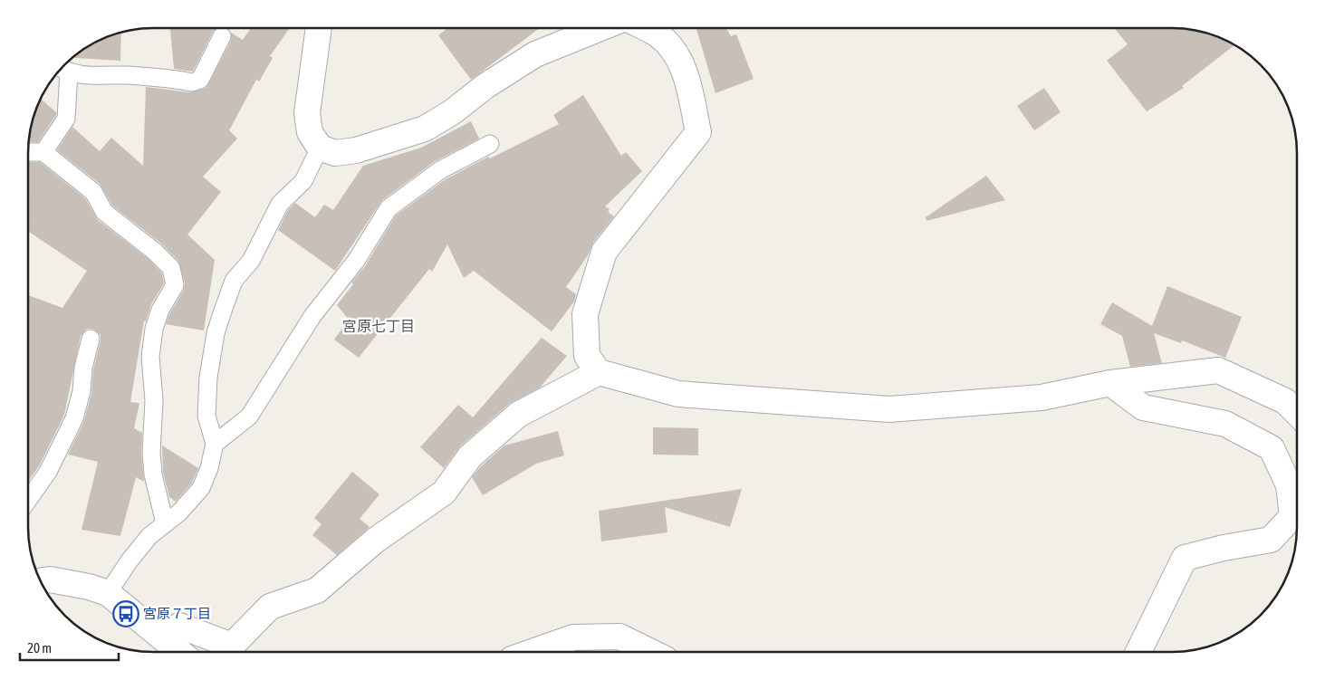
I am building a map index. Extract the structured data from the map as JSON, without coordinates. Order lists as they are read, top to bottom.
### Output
{
  "districts": ["宮原七丁目"],
  "places": {
    "bus stop": ["宮原７丁目"]
  },
  "scale_bar": "20 m"
}
